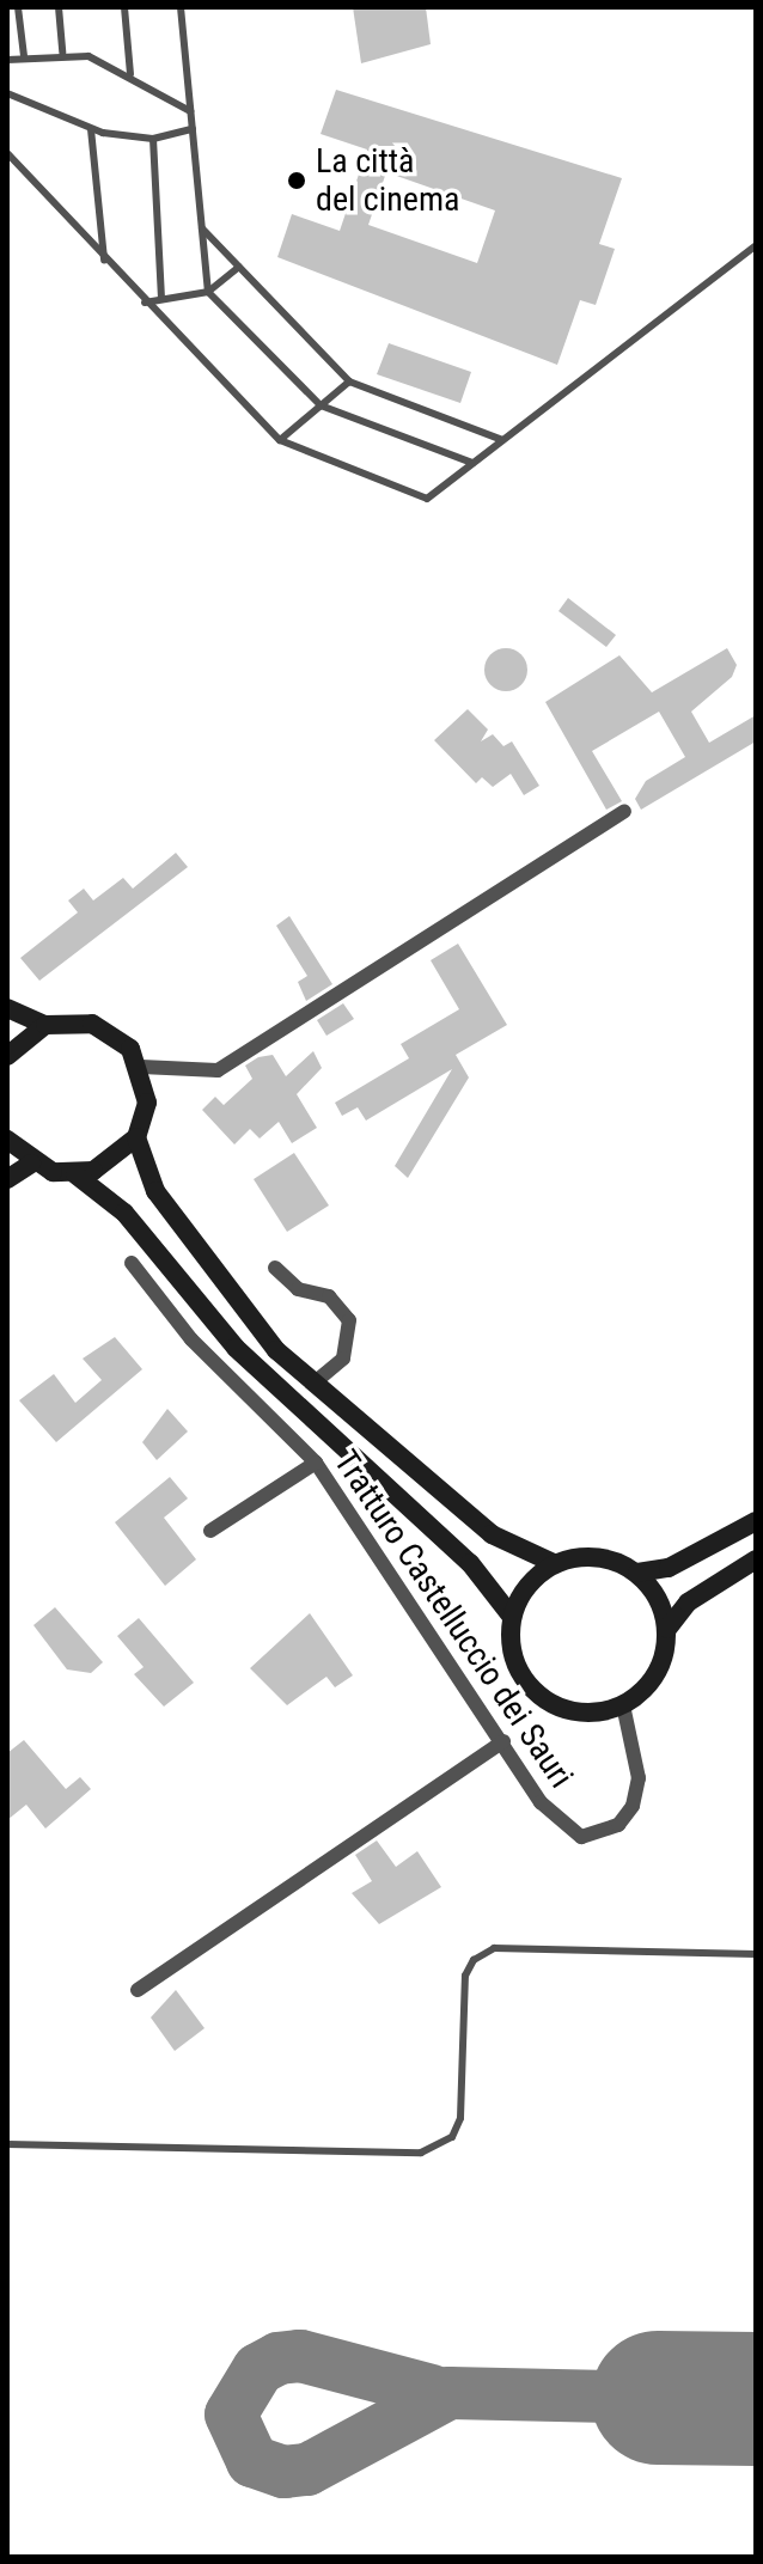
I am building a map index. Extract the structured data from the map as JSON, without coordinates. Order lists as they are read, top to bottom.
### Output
{
  "streets": {
    "street": ["Tratturo Castelluccio dei Sauri"]
  },
  "places": ["La città del cinema"]
}
